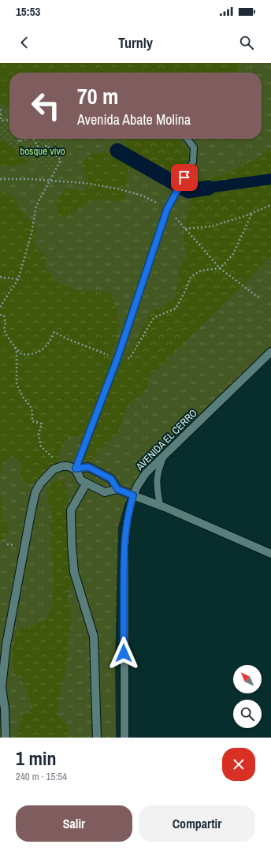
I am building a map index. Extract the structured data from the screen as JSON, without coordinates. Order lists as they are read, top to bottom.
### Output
{
  "streets": {
    "street": ["AVENIDA EL CERRO"]
  },
  "parks": ["bosque vivo"],
  "north": "top left",
  "page": {
    "status": "15:53",
    "header": "Turnly",
    "turn": ["70 m", "Avenida Abate Molina"],
    "heading": ["1 min", "240 m · 15:54"],
    "buttons": ["Salir", "Compartir"]
  }
}
